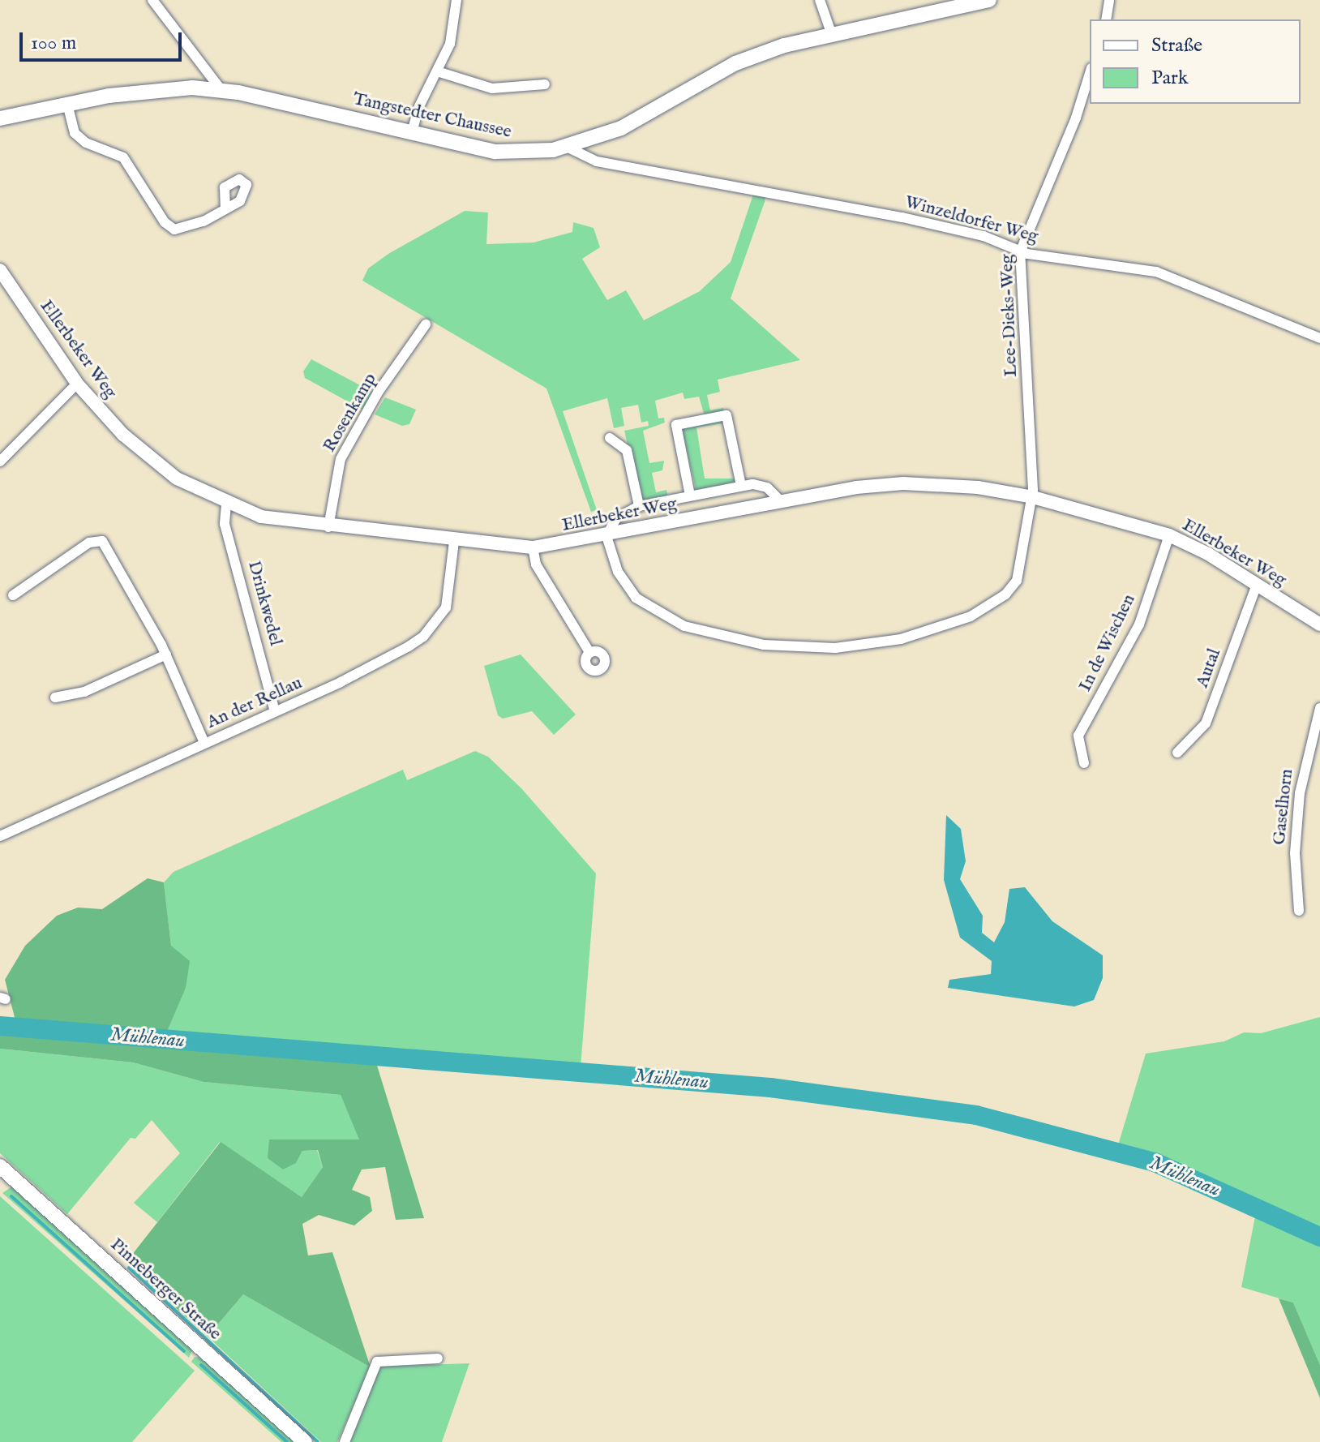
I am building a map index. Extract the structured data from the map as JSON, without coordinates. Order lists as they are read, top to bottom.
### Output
{
  "streets": {
    "main road": ["Tangstedter Chaussee", "Pinneberger Straße"],
    "street": [
      "Winzeldorfer Weg",
      "Lee-Dieks-Weg",
      "Ellerbeker Weg",
      "Rosenkamp",
      "Drinkwedel",
      "In de Wischen",
      "Autal",
      "An der Rellau",
      "Gaselhorn"
    ]
  },
  "crossings": [
    ["Tangstedter Chaussee", "Winzeldorfer Weg"],
    ["Winzeldorfer Weg", "Lee-Dieks-Weg"],
    ["Lee-Dieks-Weg", "Ellerbeker Weg"],
    ["Ellerbeker Weg", "Rosenkamp"],
    ["Ellerbeker Weg", "Drinkwedel"],
    ["Ellerbeker Weg", "In de Wischen"],
    ["Ellerbeker Weg", "Autal"],
    ["Ellerbeker Weg", "An der Rellau"],
    ["Drinkwedel", "An der Rellau"]
  ],
  "water": ["Mühlenau"],
  "legend": ["Straße", "Park"],
  "scale_bar": "100 m"
}
